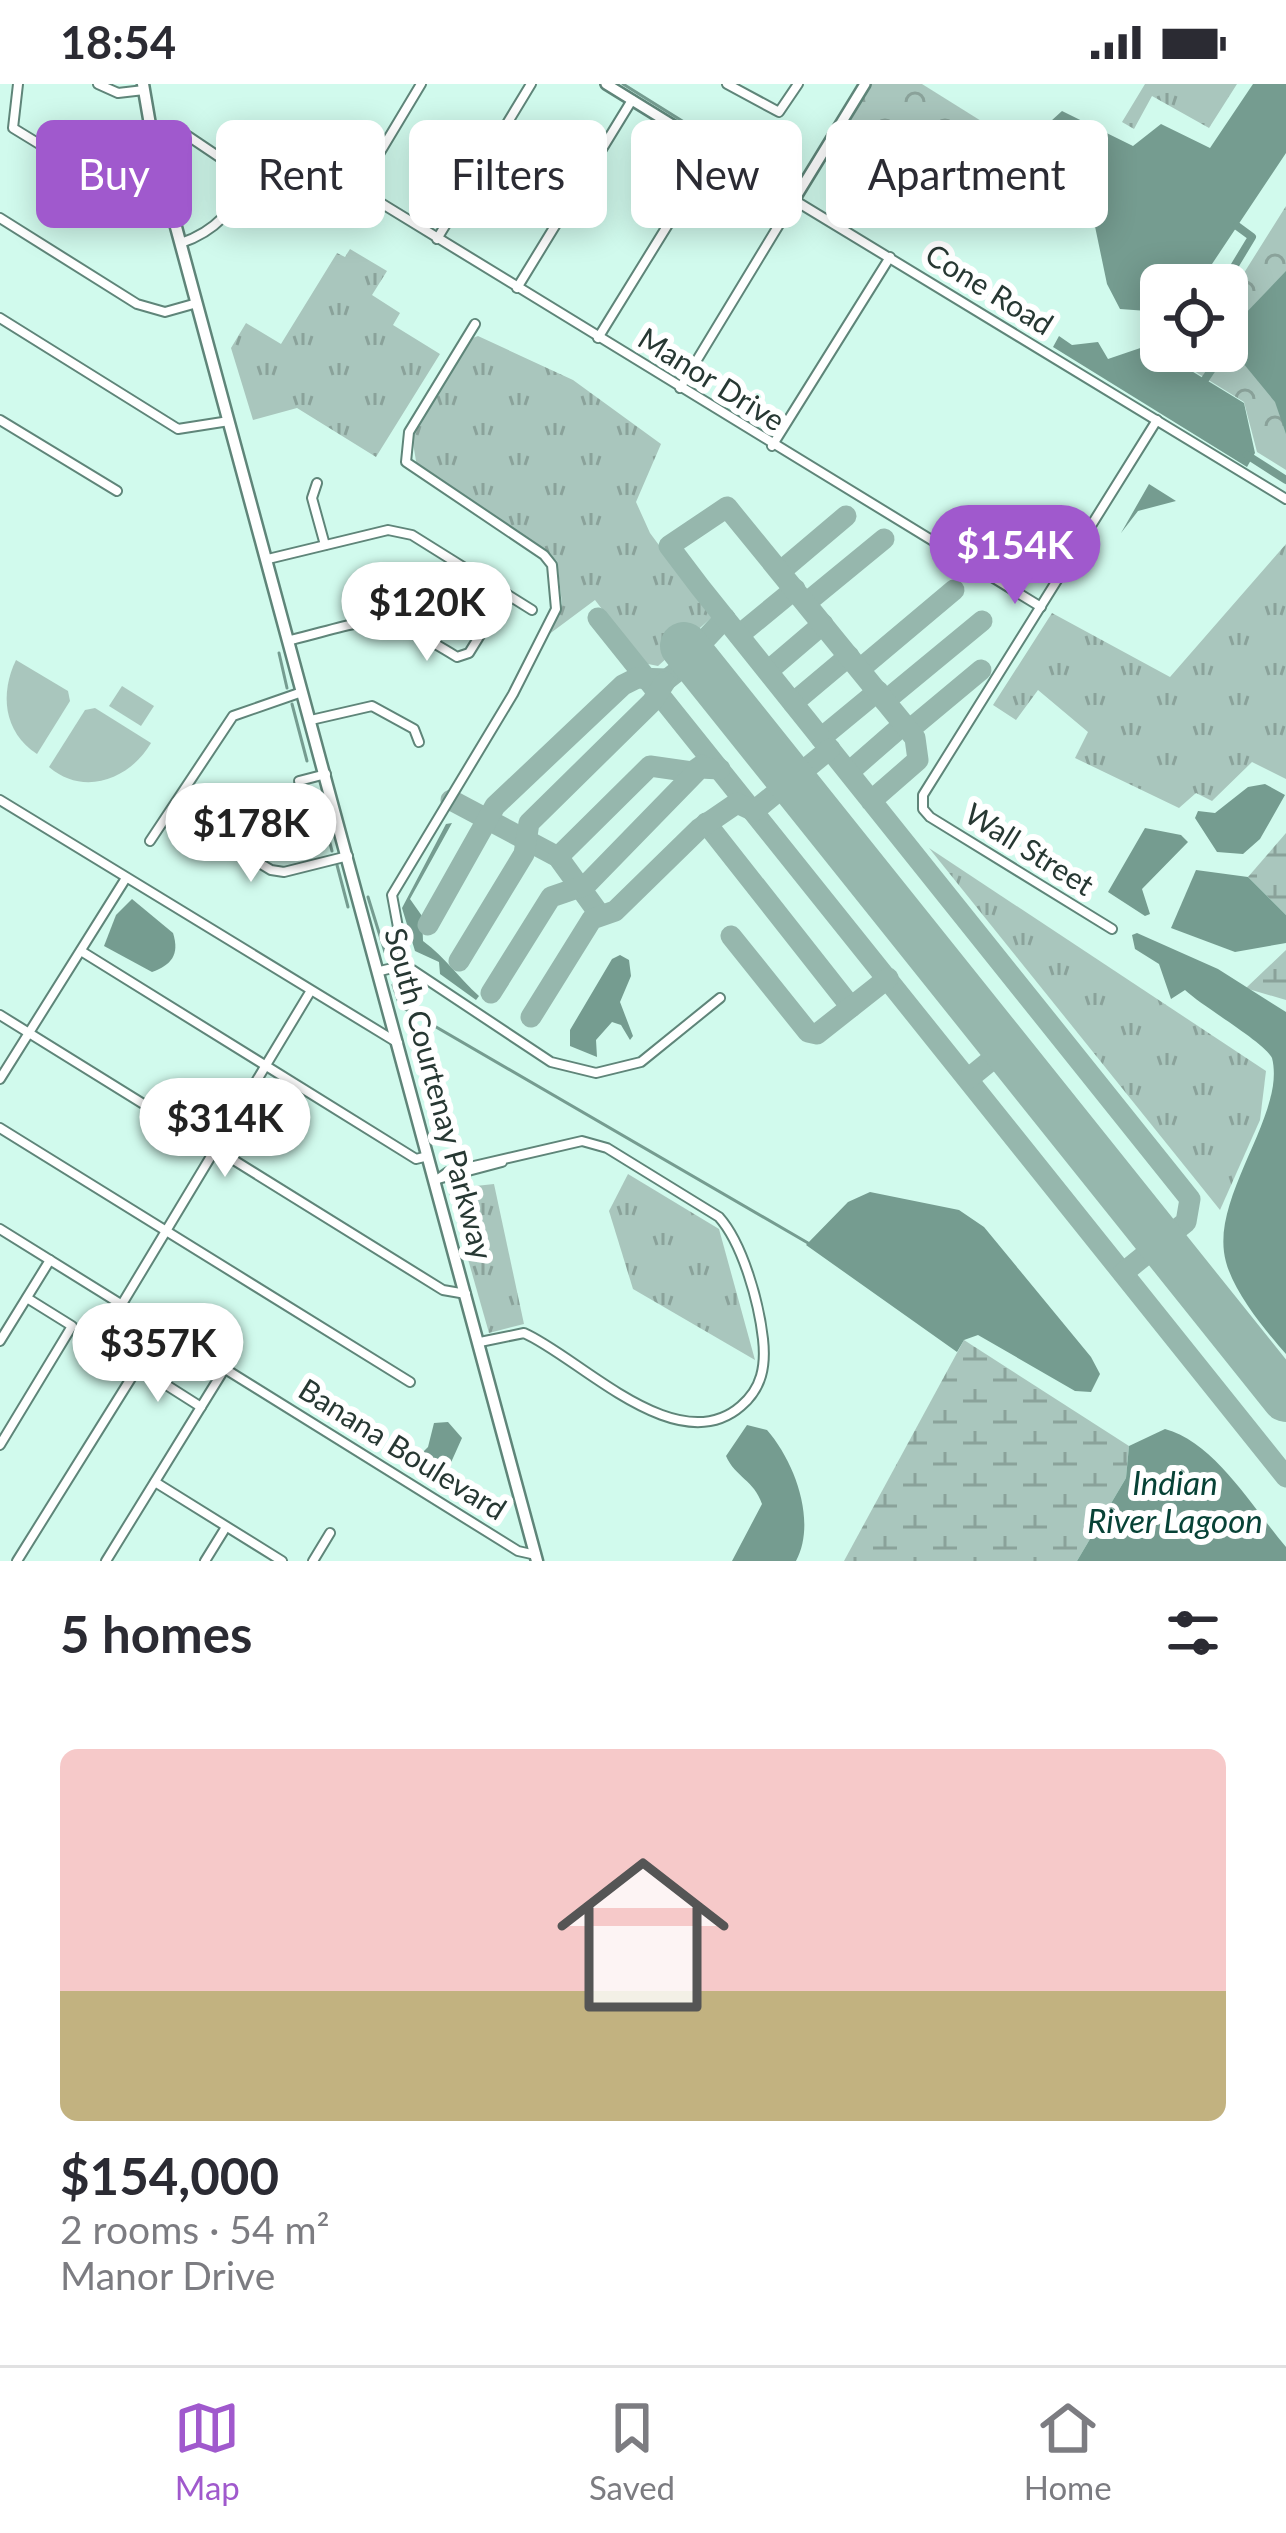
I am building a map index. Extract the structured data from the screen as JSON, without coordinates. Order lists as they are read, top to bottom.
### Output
{
  "streets": {
    "main road": ["South Courtenay Parkway"],
    "street": [
      "Cone Road",
      "Manor Drive",
      "Wall Street",
      "Banana Boulevard"
    ]
  },
  "crossings": [
    ["Manor Drive", "Wall Street"],
    ["South Courtenay Parkway", "Banana Boulevard"]
  ],
  "water": ["Indian River Lagoon"],
  "page": {
    "status": "18:54",
    "chip": [
      "Buy",
      "Rent",
      "Filters",
      "New",
      "Apartment"
    ],
    "price": [
      "$154K",
      "$120K",
      "$178K",
      "$314K",
      "$357K"
    ],
    "heading": "5 homes",
    "list": [
      {
        "name": "$154,000",
        "note": "2 rooms · 54 m² · Manor Drive"
      }
    ],
    "tabs": ["Map", "Saved", "Home"]
  }
}
